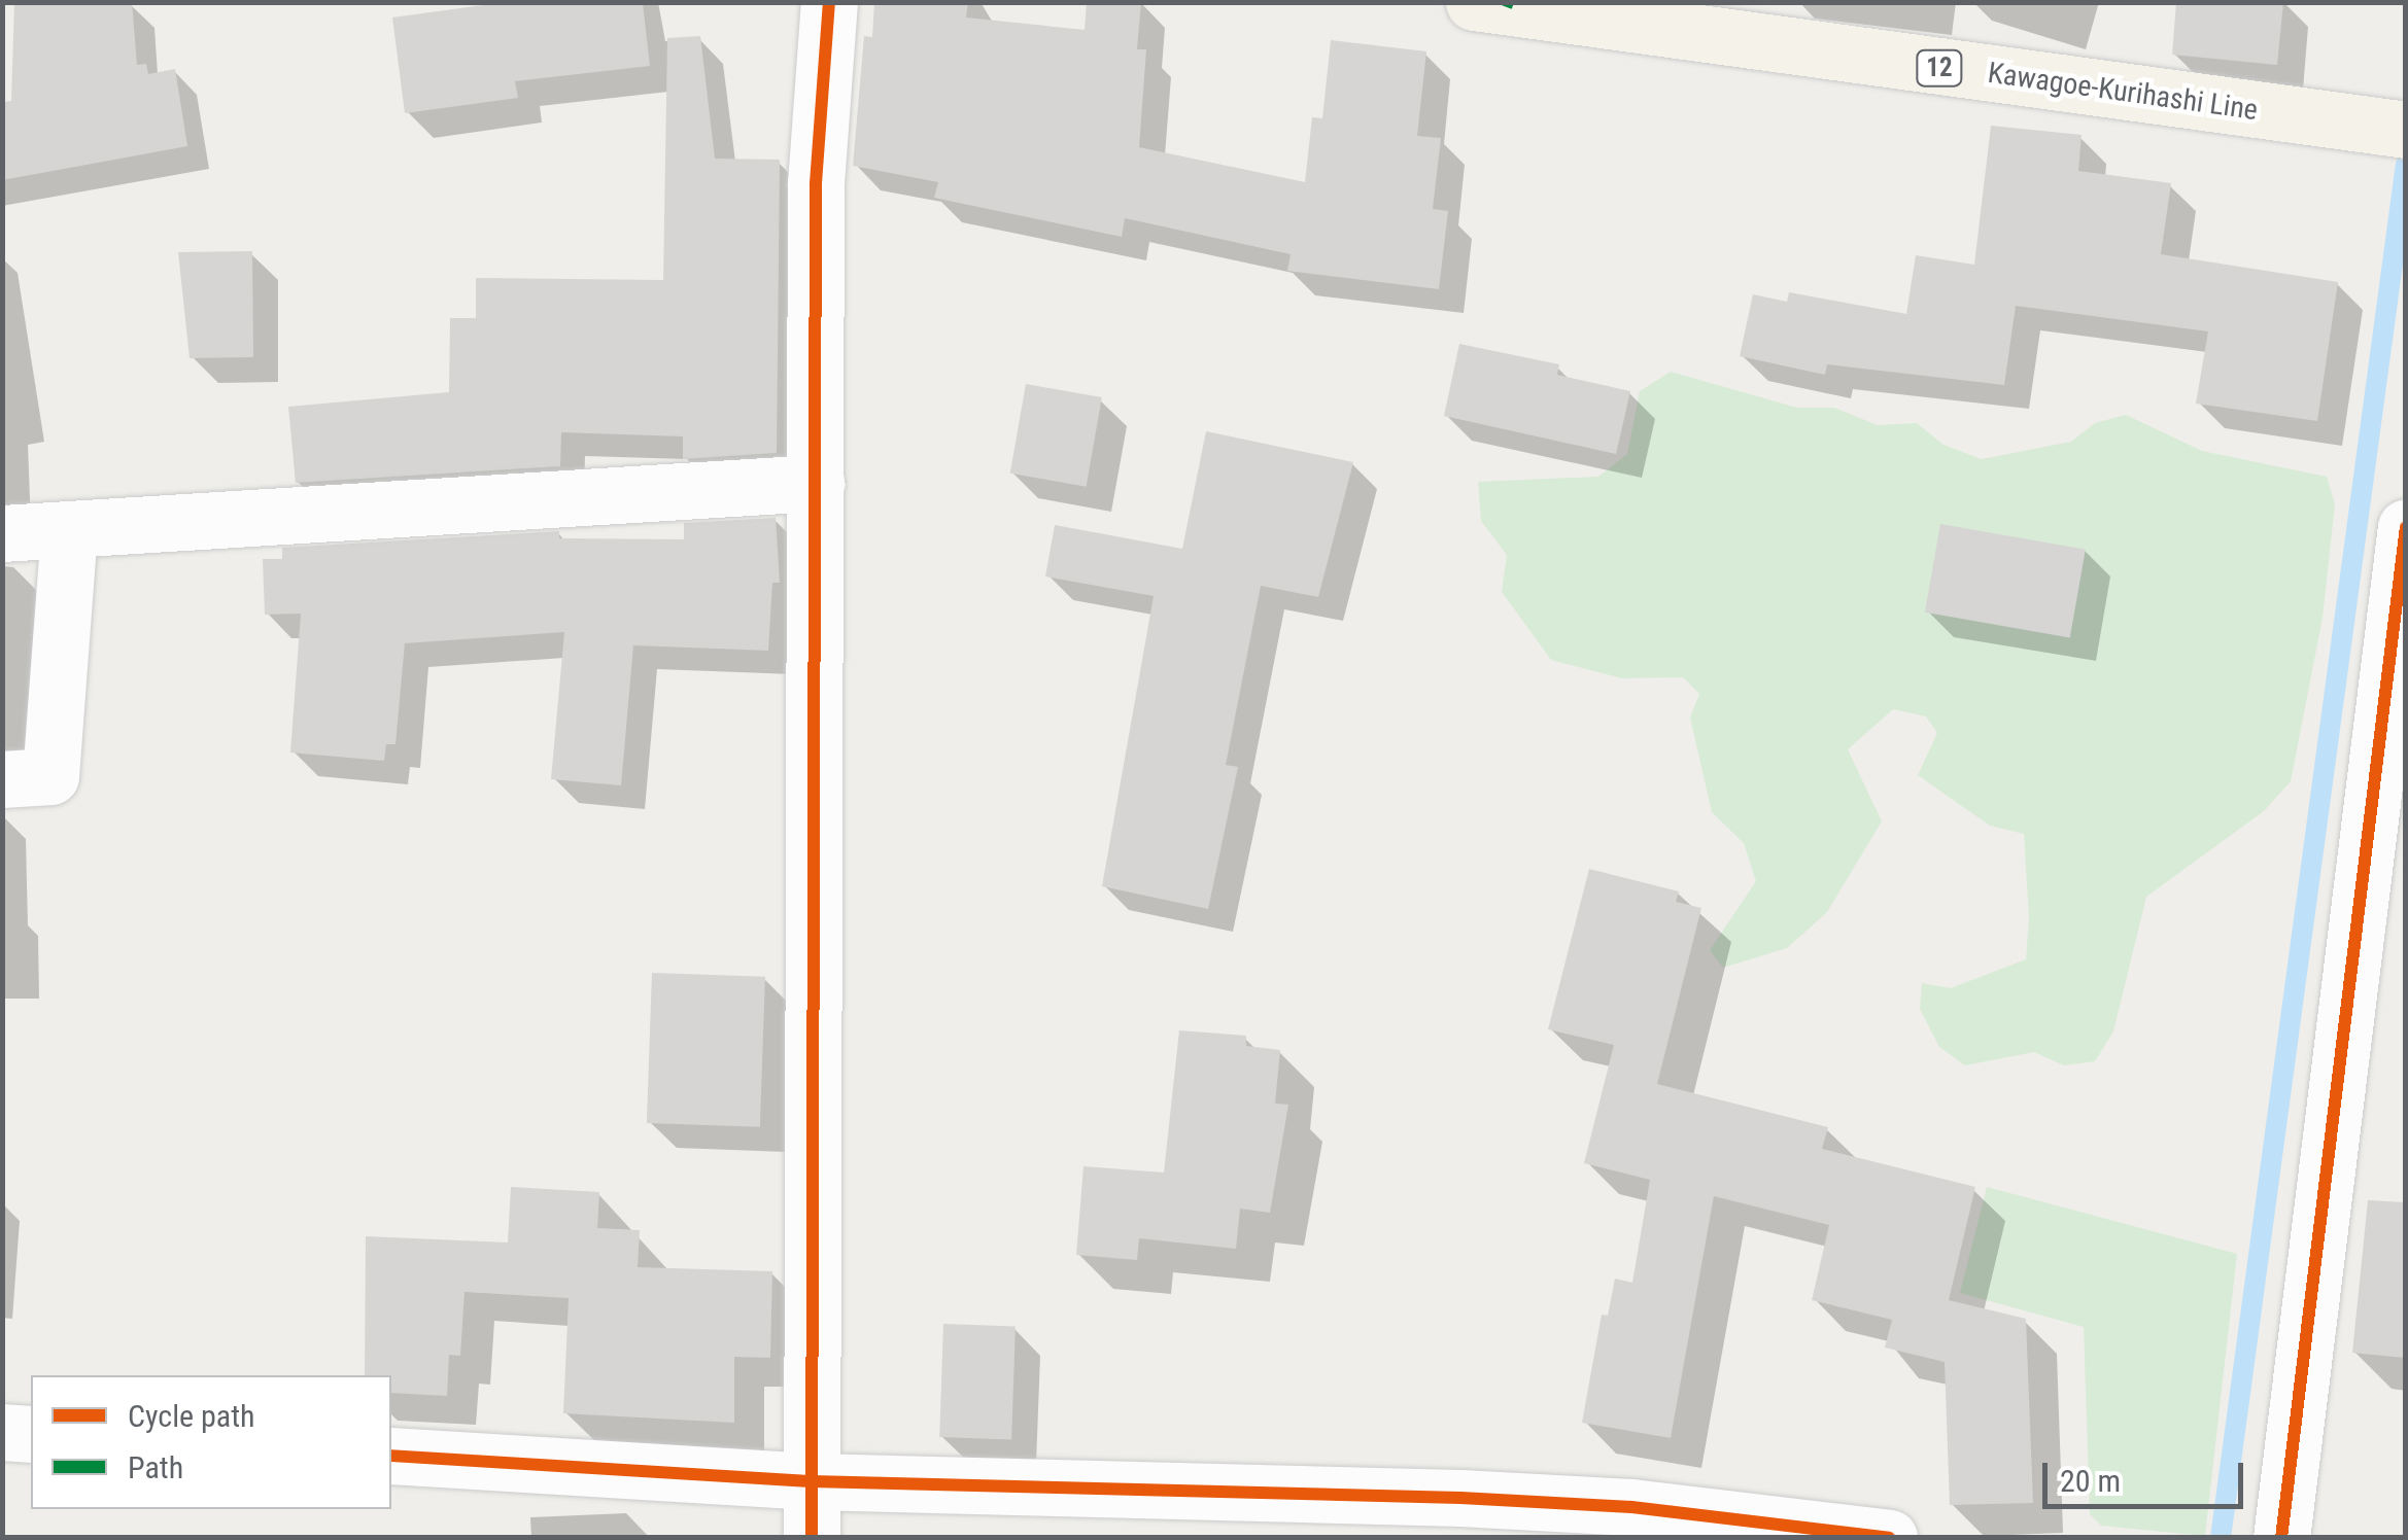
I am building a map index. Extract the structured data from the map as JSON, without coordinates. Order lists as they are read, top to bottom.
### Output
{
  "streets": {
    "main road": ["12", "Kawagoe-Kurihashi Line"]
  },
  "legend": ["Cycle path", "Path"],
  "scale_bar": "20 m"
}
